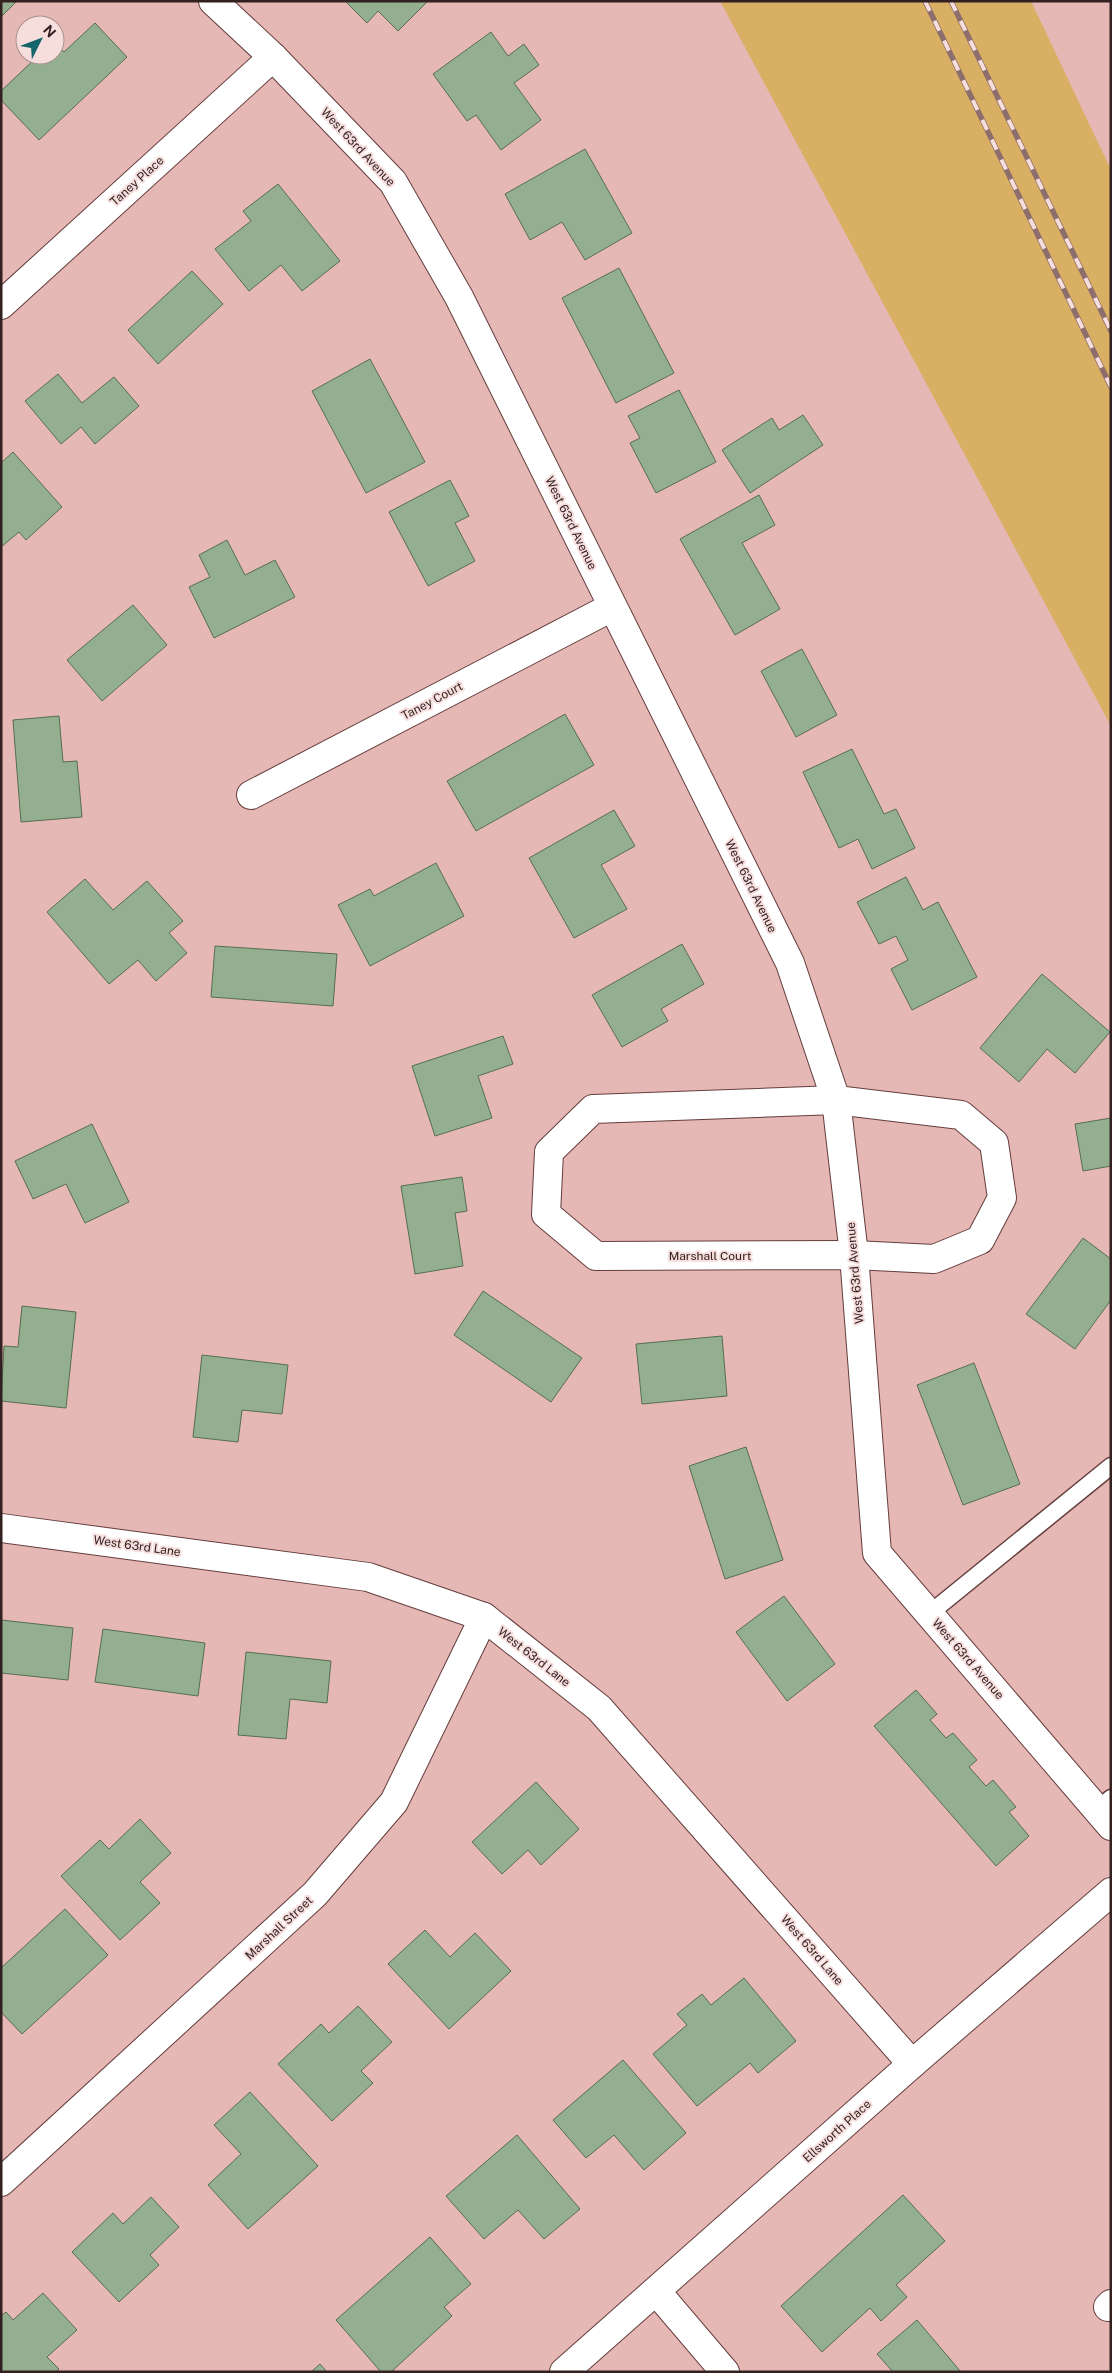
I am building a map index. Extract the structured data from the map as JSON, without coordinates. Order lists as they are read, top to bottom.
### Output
{
  "streets": {
    "street": [
      "West 63rd Avenue",
      "Taney Place",
      "Taney Court",
      "Marshall Court",
      "West 63rd Lane",
      "Marshall Street",
      "Ellsworth Place"
    ]
  },
  "crossings": [
    ["West 63rd Avenue", "Taney Place"],
    ["West 63rd Avenue", "Taney Court"],
    ["West 63rd Avenue", "Marshall Court"],
    ["West 63rd Lane", "Marshall Street"],
    ["West 63rd Lane", "Ellsworth Place"]
  ],
  "north": "top right"
}
